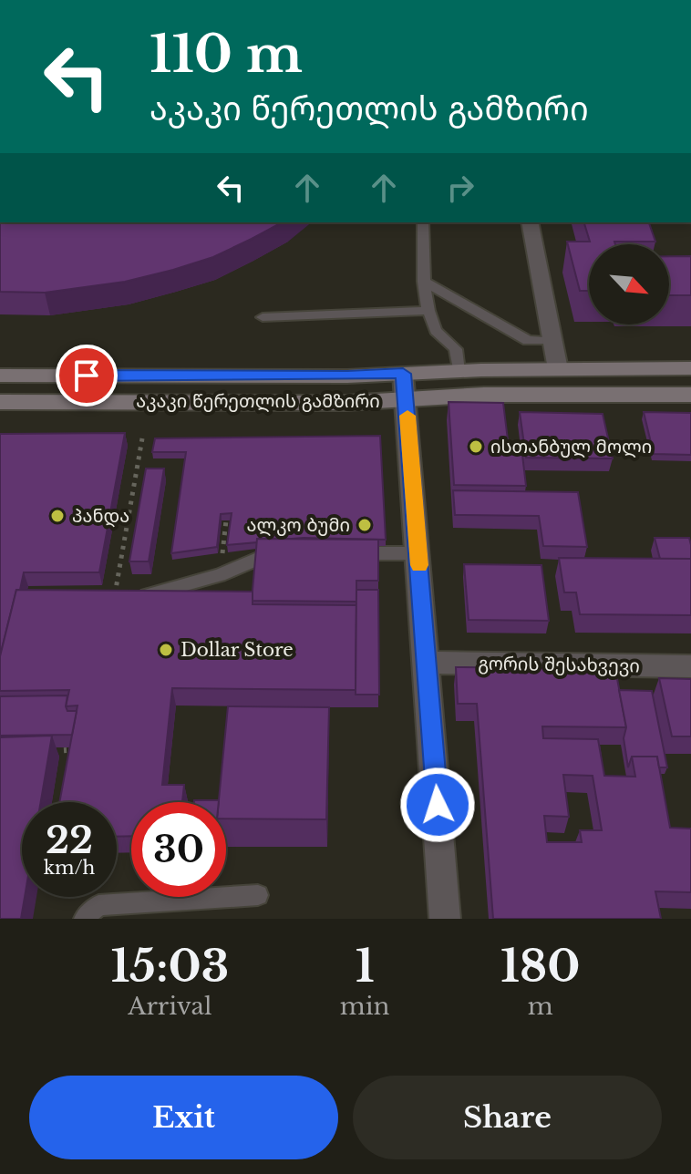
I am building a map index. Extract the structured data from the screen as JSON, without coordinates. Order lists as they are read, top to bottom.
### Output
{
  "streets": {
    "main road": ["აკაკი წერეთლის გამზირი"],
    "street": ["გორის შესახვევი"]
  },
  "places": [
    "ისთანბულ მოლი",
    "პანდა",
    "ალკო ბუმი",
    "Dollar Store"
  ],
  "north": "bottom right",
  "page": {
    "turn": ["110 m", "აკაკი წერეთლის გამზირი"],
    "speed": "22 km/h",
    "limit": "30",
    "eta": [
      "15:03",
      "Arrival",
      "1",
      "min",
      "180",
      "m"
    ],
    "buttons": ["Exit", "Share"]
  }
}
